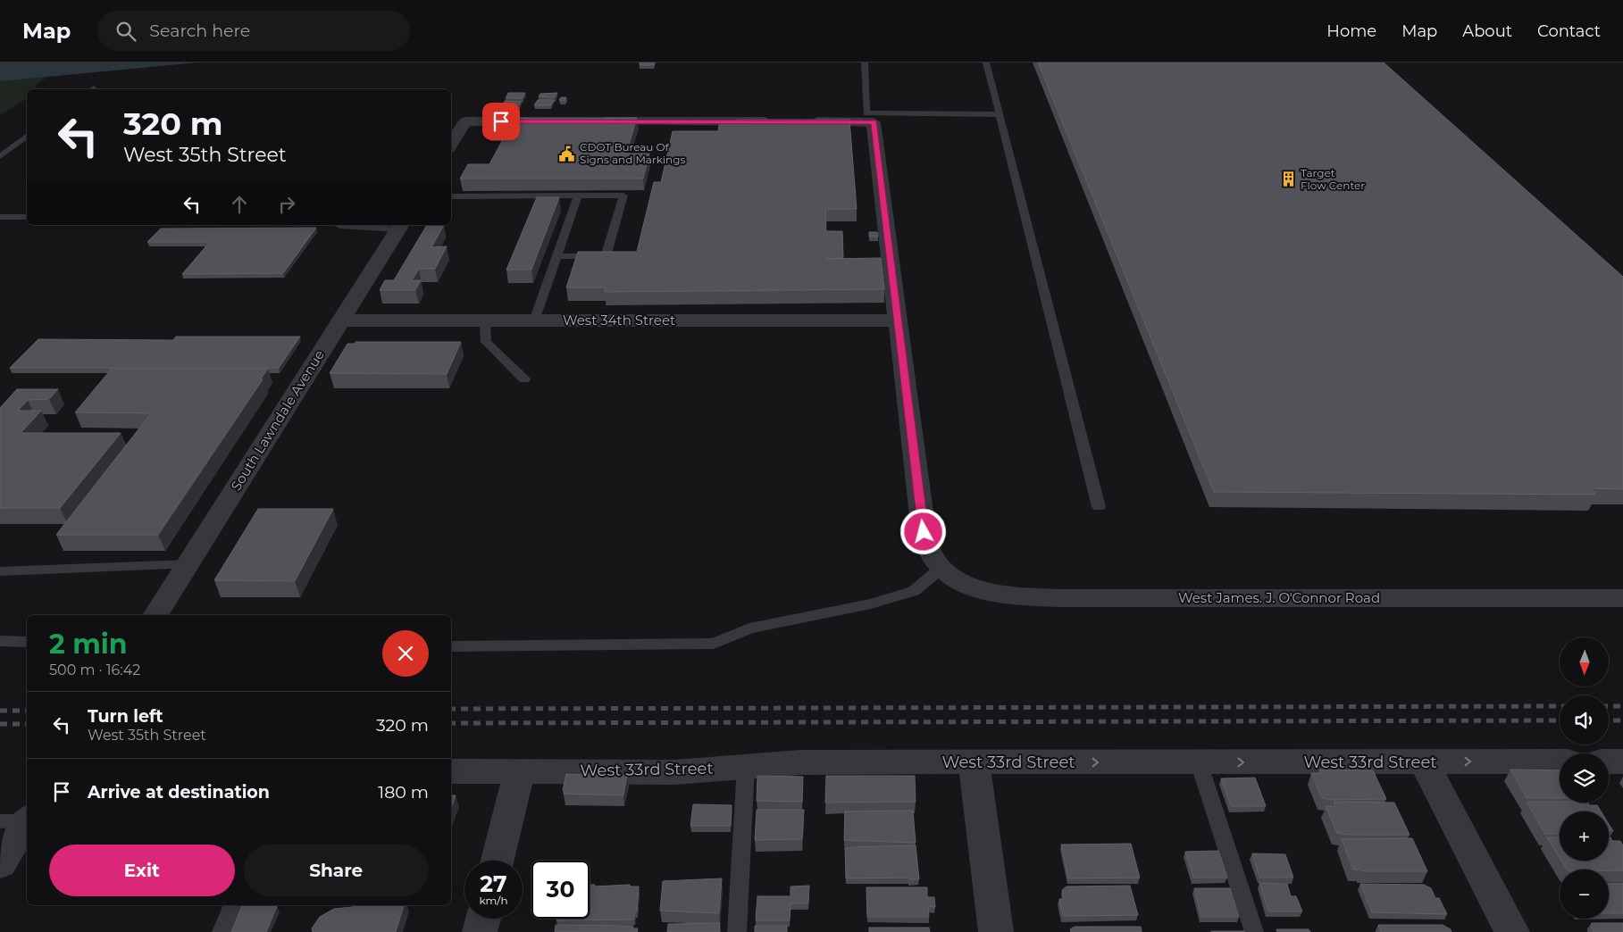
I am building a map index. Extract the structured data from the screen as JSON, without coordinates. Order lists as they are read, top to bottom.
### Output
{
  "streets": {
    "street": [
      "West 34th Street",
      "South Lawndale Avenue",
      "West James. J. O'Connor Road",
      "West 33rd Street"
    ]
  },
  "crossings": [
    ["West 34th Street", "South Lawndale Avenue"]
  ],
  "one_way": ["West 33rd Street"],
  "places": {
    "public building": ["CDOT Bureau Of Signs and Markings"],
    "building": ["Target Flow Center"]
  },
  "north": "bottom",
  "page": {
    "header": "Map",
    "search": "Search here",
    "nav": [
      "Home",
      "Map",
      "About",
      "Contact"
    ],
    "turn": ["320 m", "West 35th Street"],
    "heading": ["2 min", "500 m · 16:42"],
    "map_buttons": ["+", "−"],
    "list": [
      {
        "name": "Turn left",
        "note": "West 35th Street",
        "value": "320 m"
      },
      {
        "name": "Arrive at destination",
        "value": "180 m"
      }
    ],
    "buttons": ["Exit", "Share"],
    "speed": "27 km/h",
    "limit": "30"
  }
}
